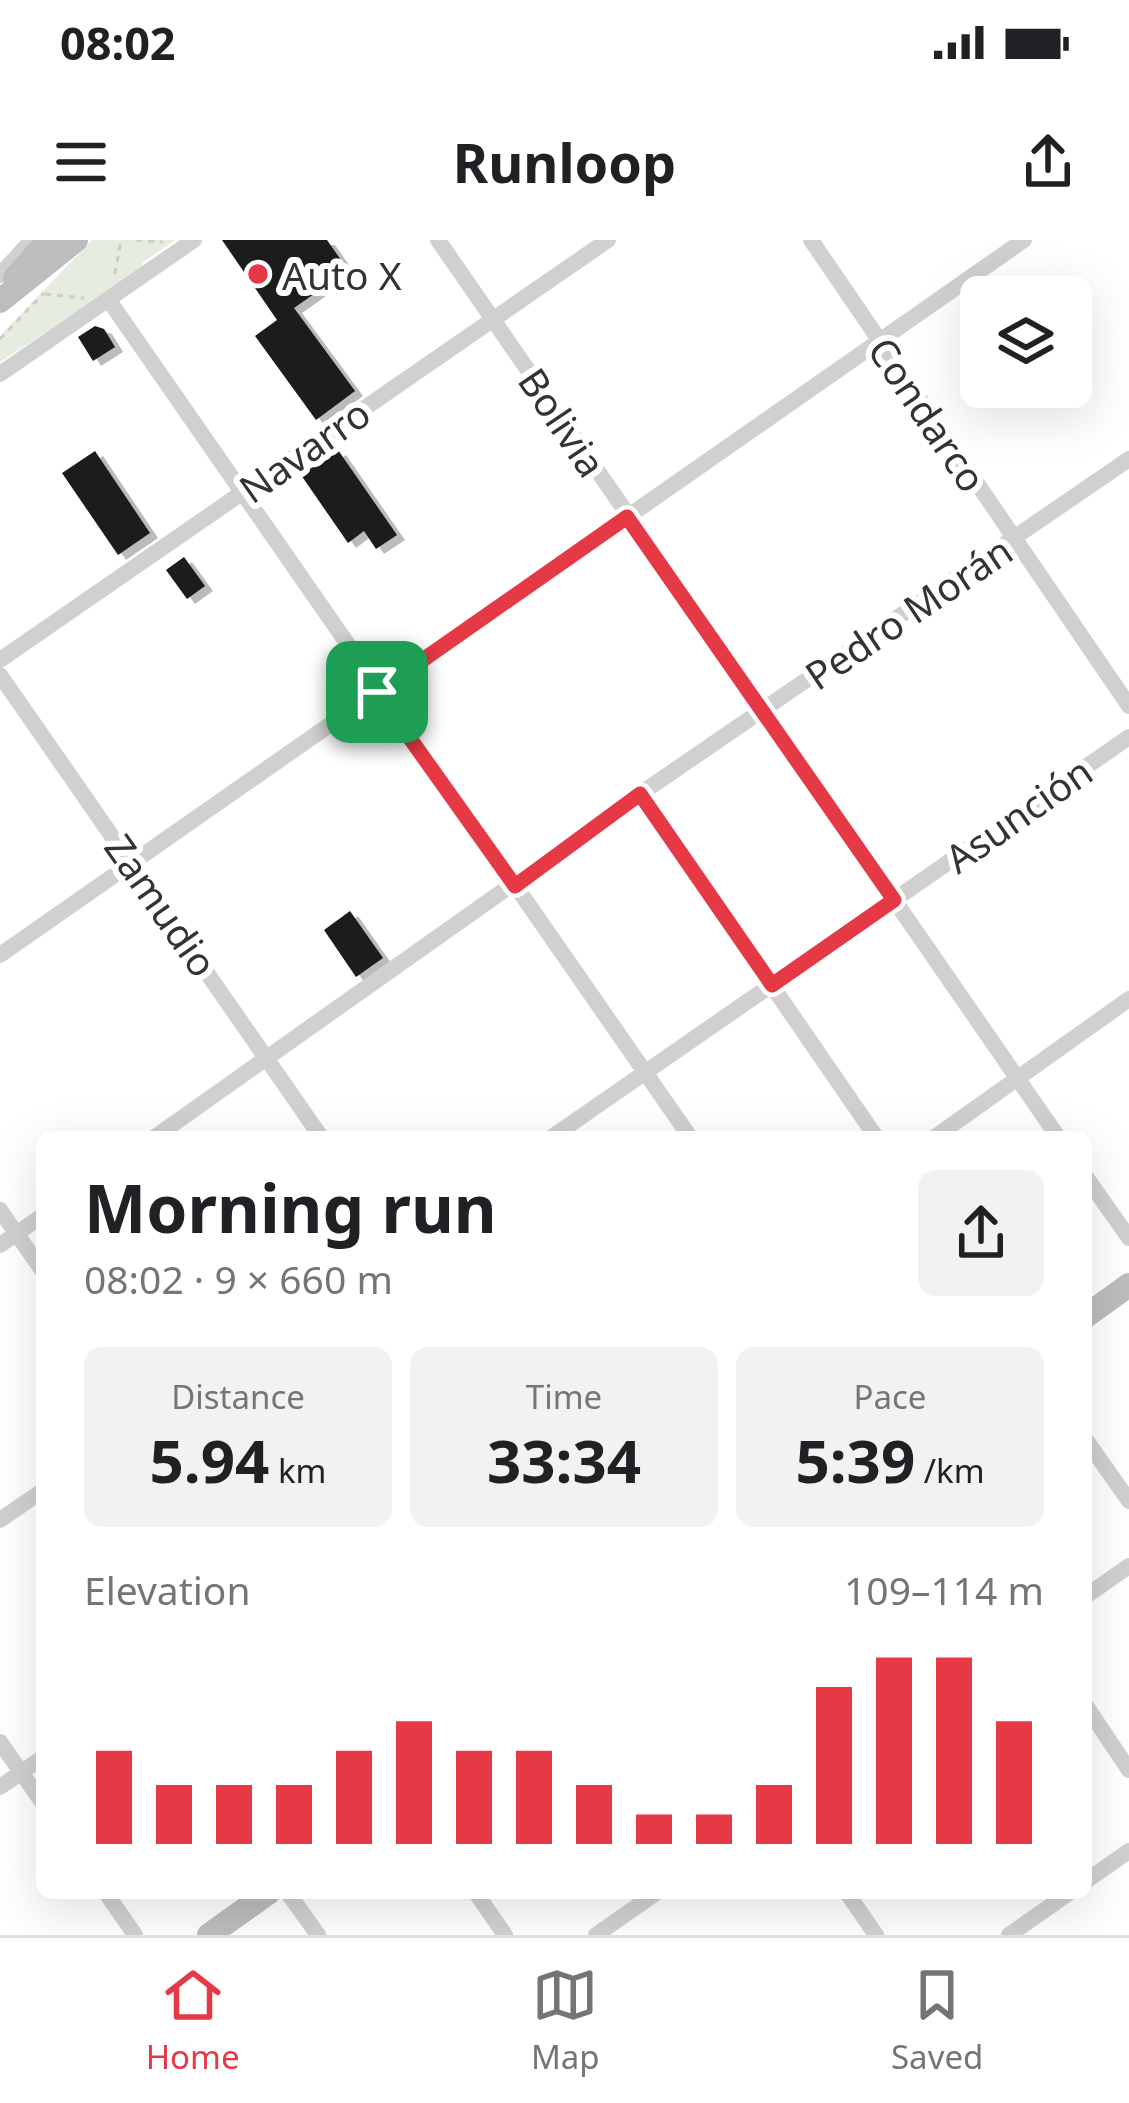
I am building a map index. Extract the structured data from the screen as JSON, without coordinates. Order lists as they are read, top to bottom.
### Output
{
  "streets": {
    "street": [
      "Condarco",
      "Bolivia",
      "Navarro",
      "Pedro Morán",
      "Asunción",
      "Zamudio"
    ]
  },
  "crossings": [
    ["Condarco", "Pedro Morán"],
    ["Bolivia", "Navarro"],
    ["Bolivia", "Pedro Morán"],
    ["Bolivia", "Asunción"],
    ["Pedro Morán", "Zamudio"]
  ],
  "places": ["Auto X"],
  "page": {
    "status": "08:02",
    "header": "Runloop",
    "heading": ["Morning run", "08:02 · 9 × 660 m"],
    "stats": [
      ["Distance", "5.94 km"],
      ["Time", "33:34"],
      ["Pace", "5:39 /km"]
    ],
    "chart": ["Elevation", "109–114 m"],
    "tabs": ["Home", "Map", "Saved"]
  }
}
